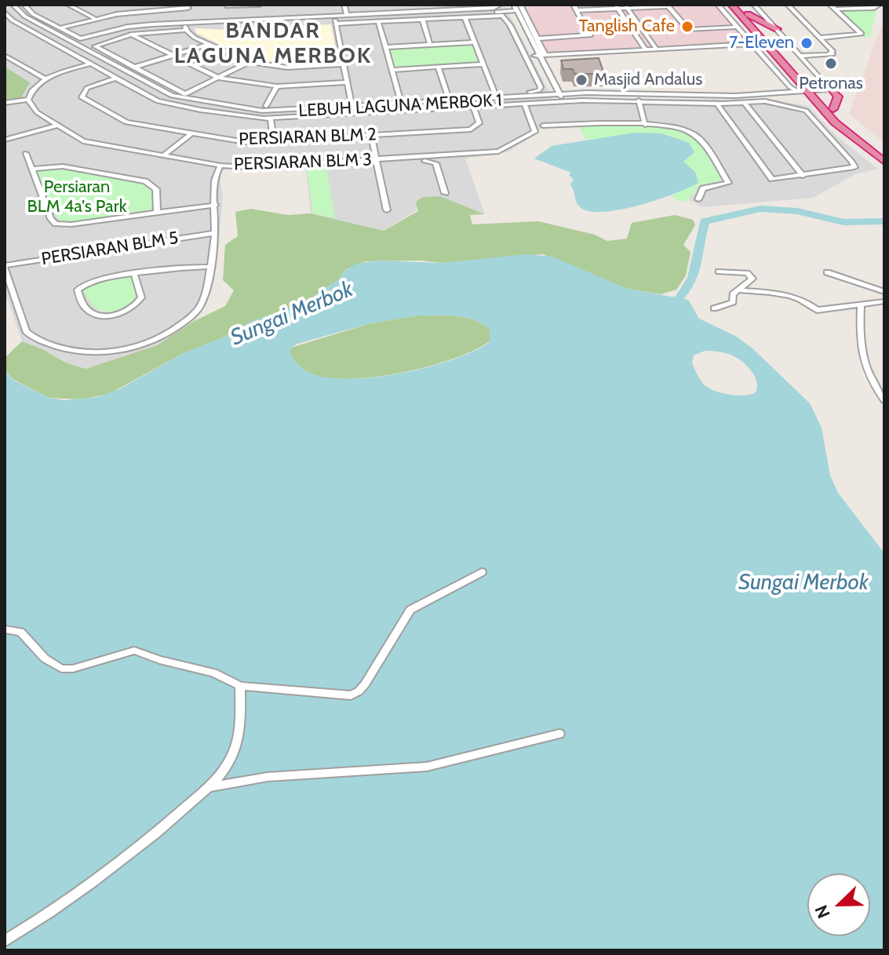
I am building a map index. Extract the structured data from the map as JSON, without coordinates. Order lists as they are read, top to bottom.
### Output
{
  "streets": {
    "street": [
      "LEBUH LAGUNA MERBOK 1",
      "PERSIARAN BLM 2",
      "PERSIARAN BLM 3",
      "PERSIARAN BLM 5"
    ]
  },
  "crossings": [
    ["LEBUH LAGUNA MERBOK 1", "PERSIARAN BLM 2"]
  ],
  "districts": ["BANDAR LAGUNA MERBOK"],
  "water": ["Sungai Merbok"],
  "parks": ["Persiaran BLM 4a's Park"],
  "places": [
    "Tanglish Cafe",
    "7-Eleven",
    "Petronas",
    "Masjid Andalus"
  ],
  "north": "bottom left"
}
